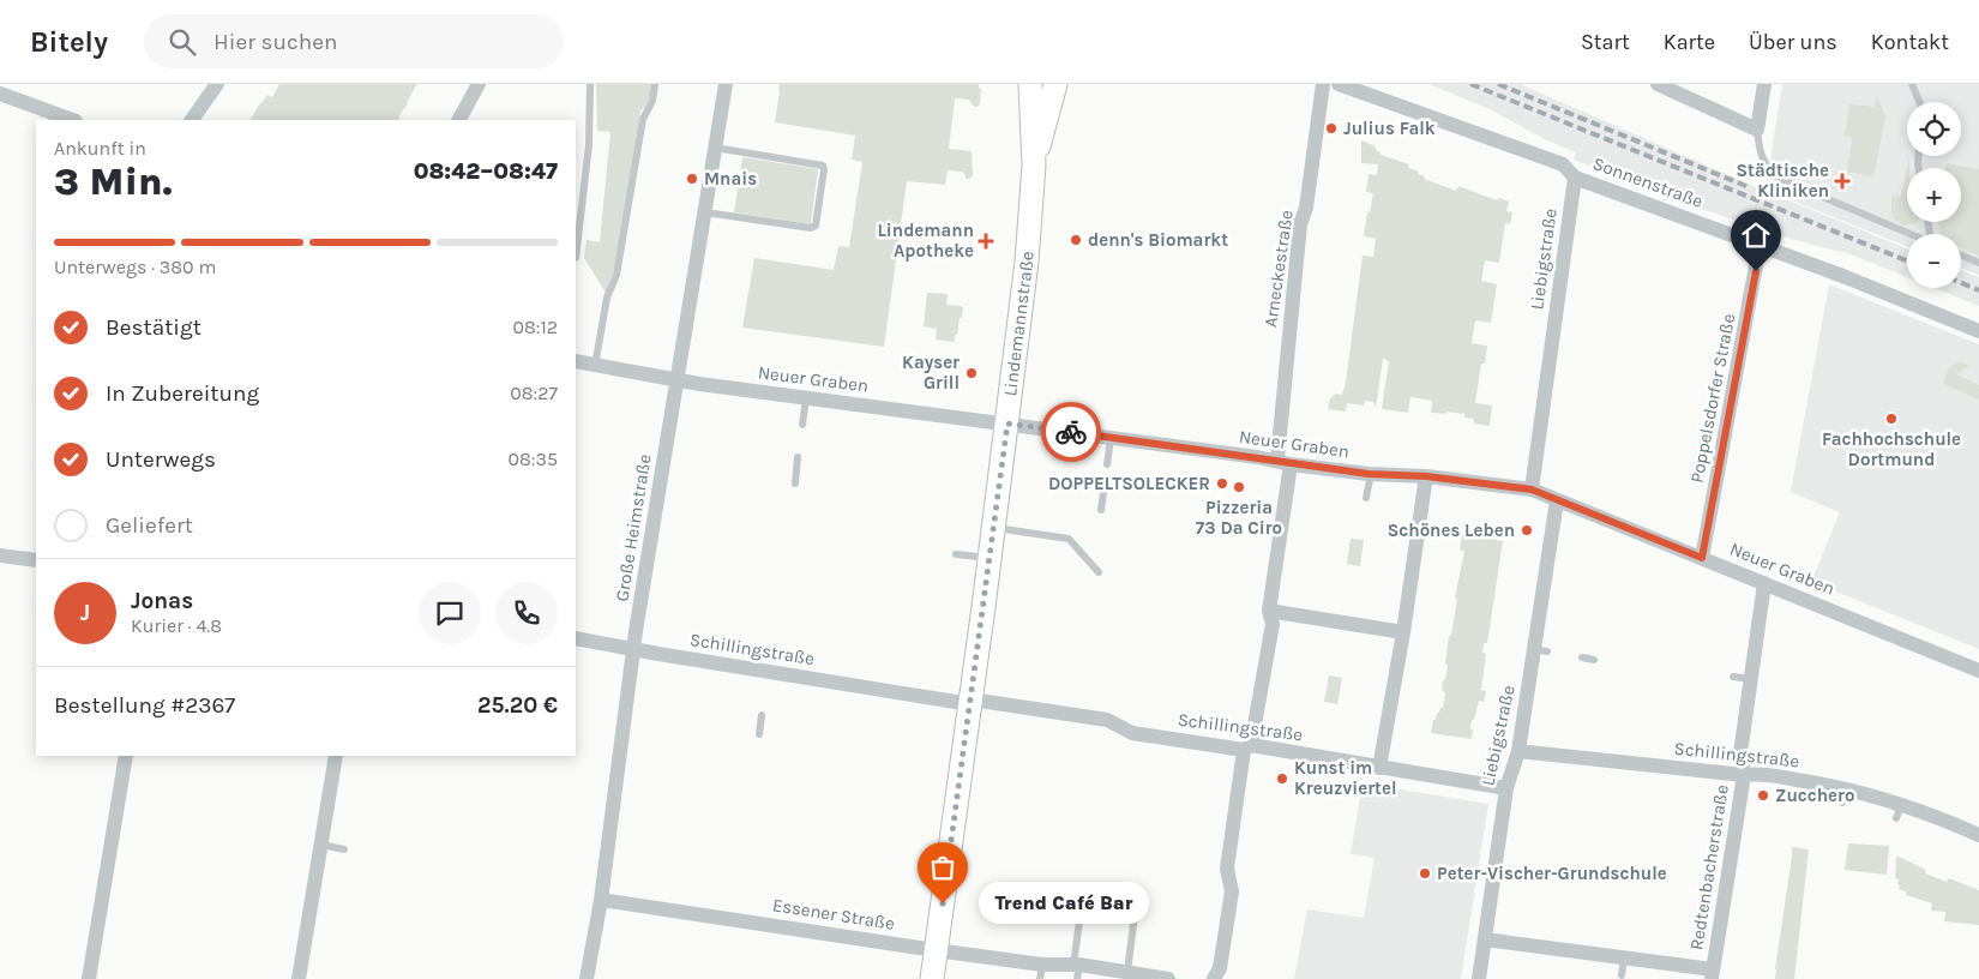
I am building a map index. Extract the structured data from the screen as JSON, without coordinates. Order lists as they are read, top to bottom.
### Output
{
  "streets": {
    "main road": ["Lindemannstraße"],
    "street": [
      "Sonnenstraße",
      "Liebigstraße",
      "Arneckestraße",
      "Neuer Graben",
      "Poppelsdorfer Straße",
      "Große Heimstraße",
      "Schillingstraße",
      "Redtenbacherstraße",
      "Essener Straße"
    ]
  },
  "crossings": [
    ["Sonnenstraße", "Liebigstraße"],
    ["Sonnenstraße", "Poppelsdorfer Straße"],
    ["Liebigstraße", "Neuer Graben"],
    ["Liebigstraße", "Schillingstraße"],
    ["Arneckestraße", "Neuer Graben"],
    ["Arneckestraße", "Schillingstraße"],
    ["Lindemannstraße", "Neuer Graben"],
    ["Lindemannstraße", "Schillingstraße"],
    ["Lindemannstraße", "Essener Straße"],
    ["Neuer Graben", "Poppelsdorfer Straße"],
    ["Neuer Graben", "Große Heimstraße"],
    ["Neuer Graben", "Redtenbacherstraße"],
    ["Große Heimstraße", "Schillingstraße"],
    ["Große Heimstraße", "Essener Straße"],
    ["Schillingstraße", "Redtenbacherstraße"]
  ],
  "places": {
    "other": [
      "Julius Falk",
      "Mnais",
      "denn's Biomarkt",
      "Kayser Grill",
      "Fachhochschule Dortmund",
      "DOPPELTSOLECKER",
      "Pizzeria 73 Da Ciro",
      "Schönes Leben",
      "Kunst im Kreuzviertel",
      "Zucchero",
      "Peter-Vischer-Grundschule",
      "Trend Café Bar"
    ],
    "health": ["Städtische Kliniken", "Lindemann Apotheke"]
  },
  "page": {
    "header": "Bitely",
    "search": "Hier suchen",
    "nav": [
      "Start",
      "Karte",
      "Über uns",
      "Kontakt"
    ],
    "map_buttons": ["+", "−"],
    "heading": ["3 Min.", "Ankunft in", "08:42–08:47"],
    "panel": [
      "Jonas",
      "Kurier · 4.8",
      "Bestellung #2367",
      "25.20 €"
    ],
    "bar": "Unterwegs · 380 m",
    "list": [
      ["Bestätigt", "08:12"],
      ["In Zubereitung", "08:27"],
      ["Unterwegs", "08:35"],
      "Geliefert"
    ],
    "round": "J",
    "bubble": "Trend Café Bar"
  }
}
